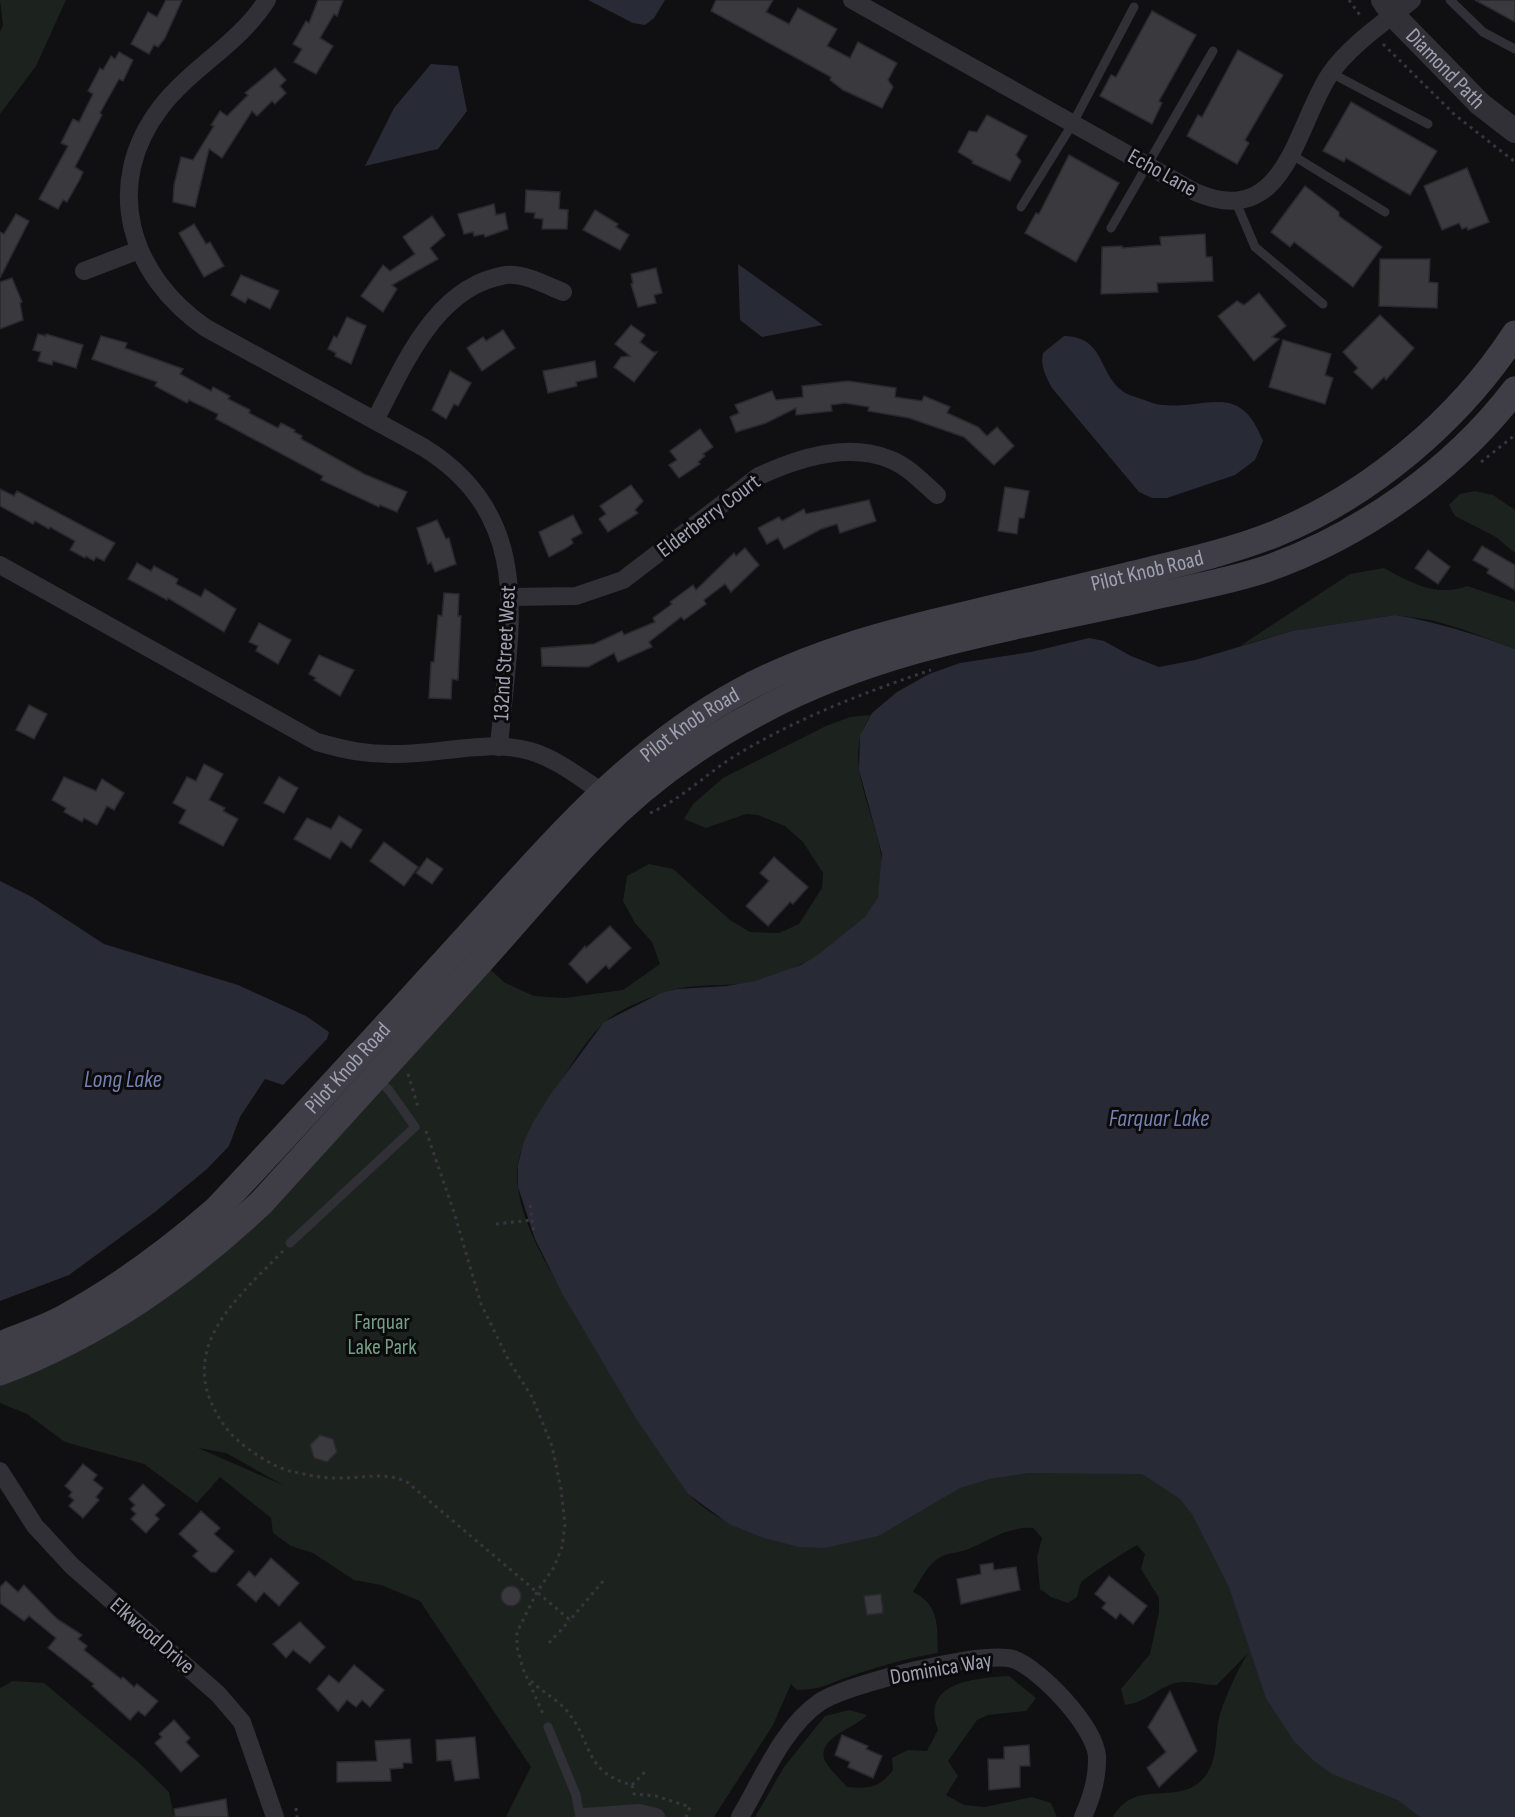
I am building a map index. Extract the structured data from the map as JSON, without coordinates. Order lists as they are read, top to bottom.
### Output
{
  "streets": {
    "main road": ["Pilot Knob Road"],
    "street": [
      "Diamond Path",
      "Echo Lane",
      "Elderberry Court",
      "132nd Street West",
      "Elkwood Drive",
      "Dominica Way"
    ]
  },
  "crossings": [
    ["Diamond Path", "Echo Lane"],
    ["Elderberry Court", "132nd Street West"]
  ],
  "water": ["Long Lake", "Farquar Lake"],
  "parks": ["Farquar Lake Park"]
}
